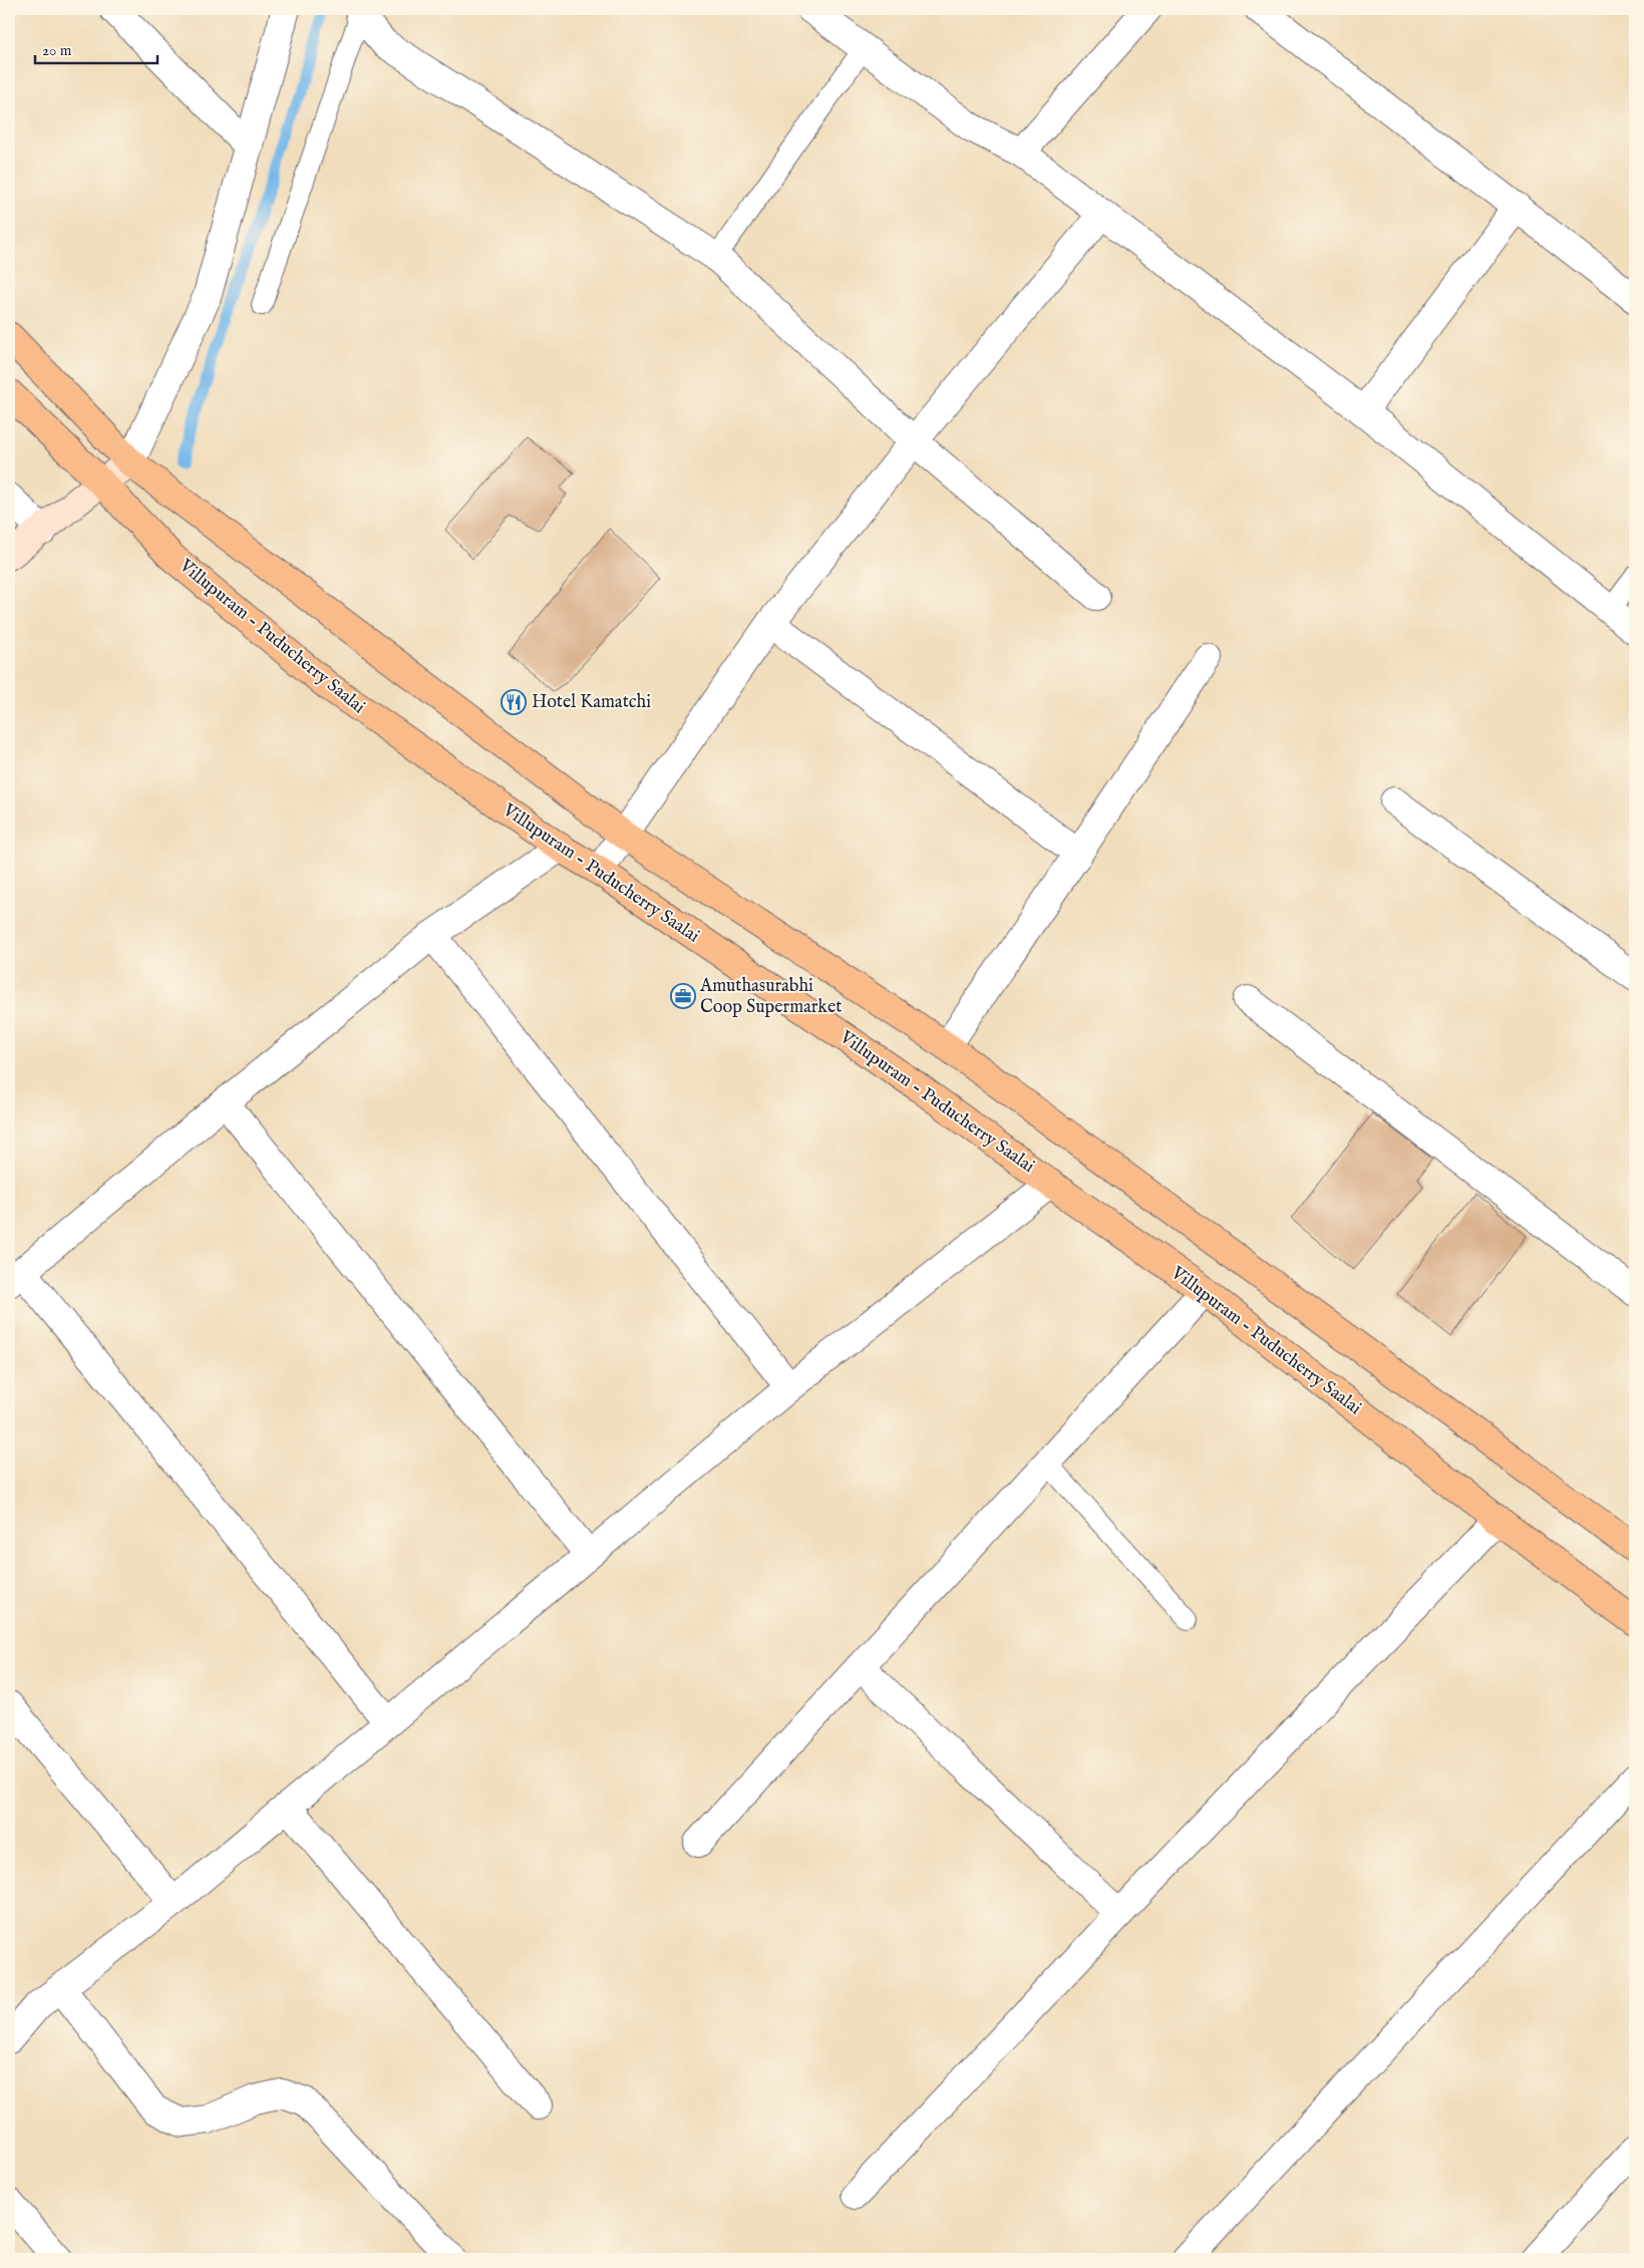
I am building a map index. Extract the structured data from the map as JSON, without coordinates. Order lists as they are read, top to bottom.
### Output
{
  "streets": {
    "highway": ["Villupuram - Puducherry Saalai"]
  },
  "places": {
    "restaurant": ["Hotel Kamatchi"],
    "office": ["Amuthasurabhi Coop Supermarket"]
  },
  "scale_bar": "20 m"
}
